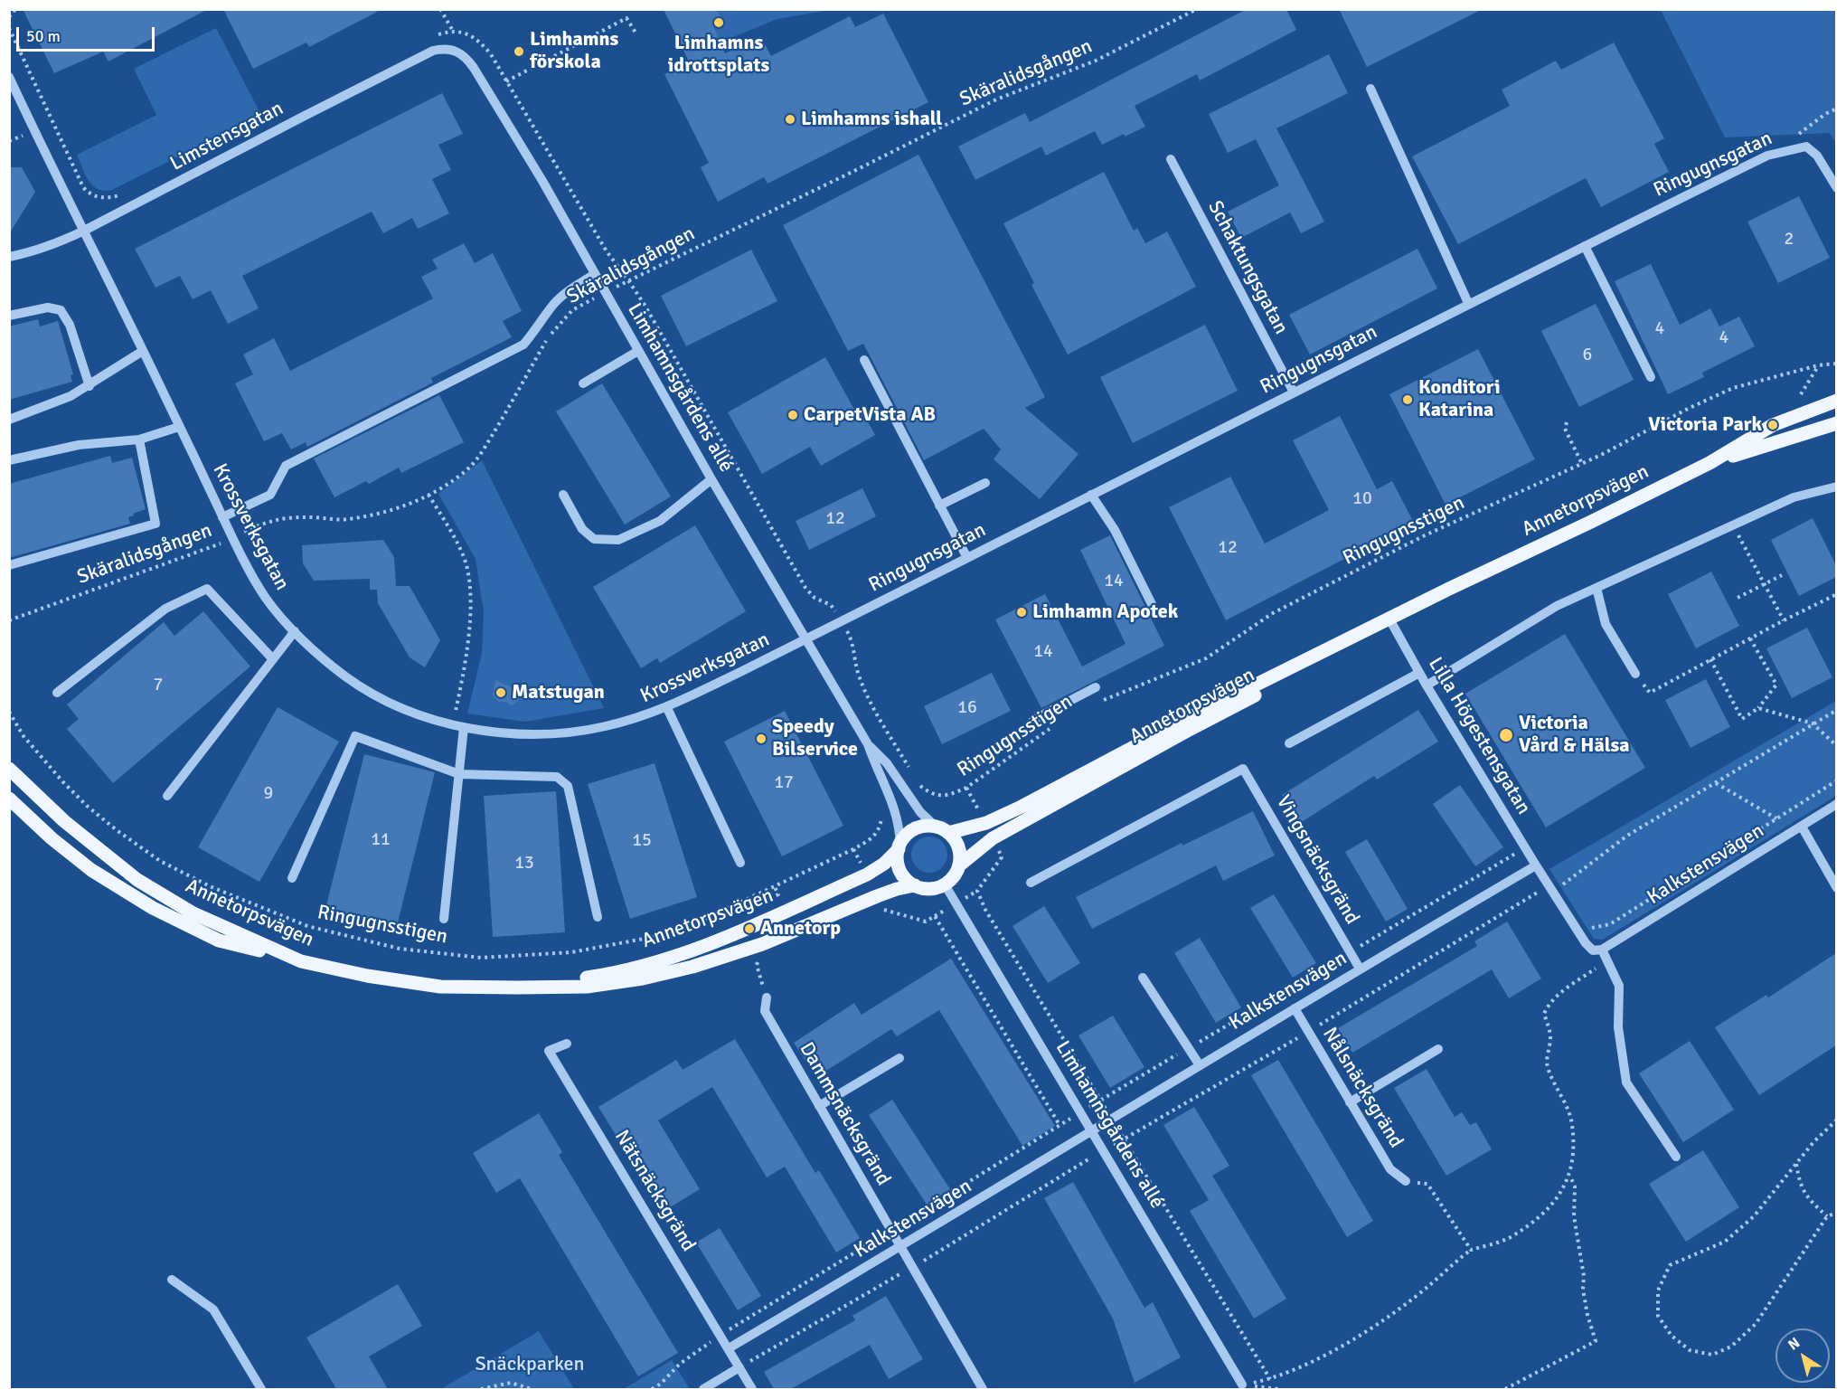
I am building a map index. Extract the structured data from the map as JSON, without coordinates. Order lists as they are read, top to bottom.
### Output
{
  "streets": {
    "main road": ["Annetorpsvägen"],
    "street": [
      "Limstensgatan",
      "Ringugnsgatan",
      "Schaktungsgatan",
      "Limhamnsgårdens allé",
      "Krossverksgatan",
      "Lilla Högestensgatan",
      "Vingsnäcksgränd",
      "Kalkstensvägen",
      "Nålsnäcksgränd",
      "Dammsnäcksgränd",
      "Nätsnäcksgränd"
    ],
    "path": ["Skäralidsgången", "Ringugnsstigen"]
  },
  "crossings": [
    ["Skäralidsgången", "Limhamnsgårdens allé"],
    ["Skäralidsgången", "Krossverksgatan"],
    ["Limstensgatan", "Limhamnsgårdens allé"],
    ["Limstensgatan", "Krossverksgatan"],
    ["Ringugnsgatan", "Schaktungsgatan"],
    ["Ringugnsgatan", "Limhamnsgårdens allé"],
    ["Ringugnsgatan", "Krossverksgatan"],
    ["Limhamnsgårdens allé", "Annetorpsvägen"],
    ["Limhamnsgårdens allé", "Krossverksgatan"],
    ["Limhamnsgårdens allé", "Ringugnsstigen"],
    ["Limhamnsgårdens allé", "Kalkstensvägen"],
    ["Annetorpsvägen", "Lilla Högestensgatan"],
    ["Lilla Högestensgatan", "Kalkstensvägen"],
    ["Vingsnäcksgränd", "Kalkstensvägen"],
    ["Kalkstensvägen", "Nålsnäcksgränd"],
    ["Kalkstensvägen", "Dammsnäcksgränd"],
    ["Kalkstensvägen", "Nätsnäcksgränd"]
  ],
  "parks": ["Snäckparken"],
  "places": [
    "Limhamns idrottsplats",
    "Limhamns förskola",
    "Limhamns ishall",
    "Konditori Katarina",
    "CarpetVista AB",
    "Victoria Park",
    "Limhamn Apotek",
    "Matstugan",
    "Victoria Vård & Hälsa",
    "Speedy Bilservice",
    "Annetorp"
  ],
  "house_numbers": [
    "2",
    "4",
    "4",
    "6",
    "10",
    "12",
    "12",
    "14",
    "14",
    "7",
    "16",
    "17",
    "9",
    "11",
    "15",
    "13"
  ],
  "scale_bar": "50 m",
  "north": "top left"
}
